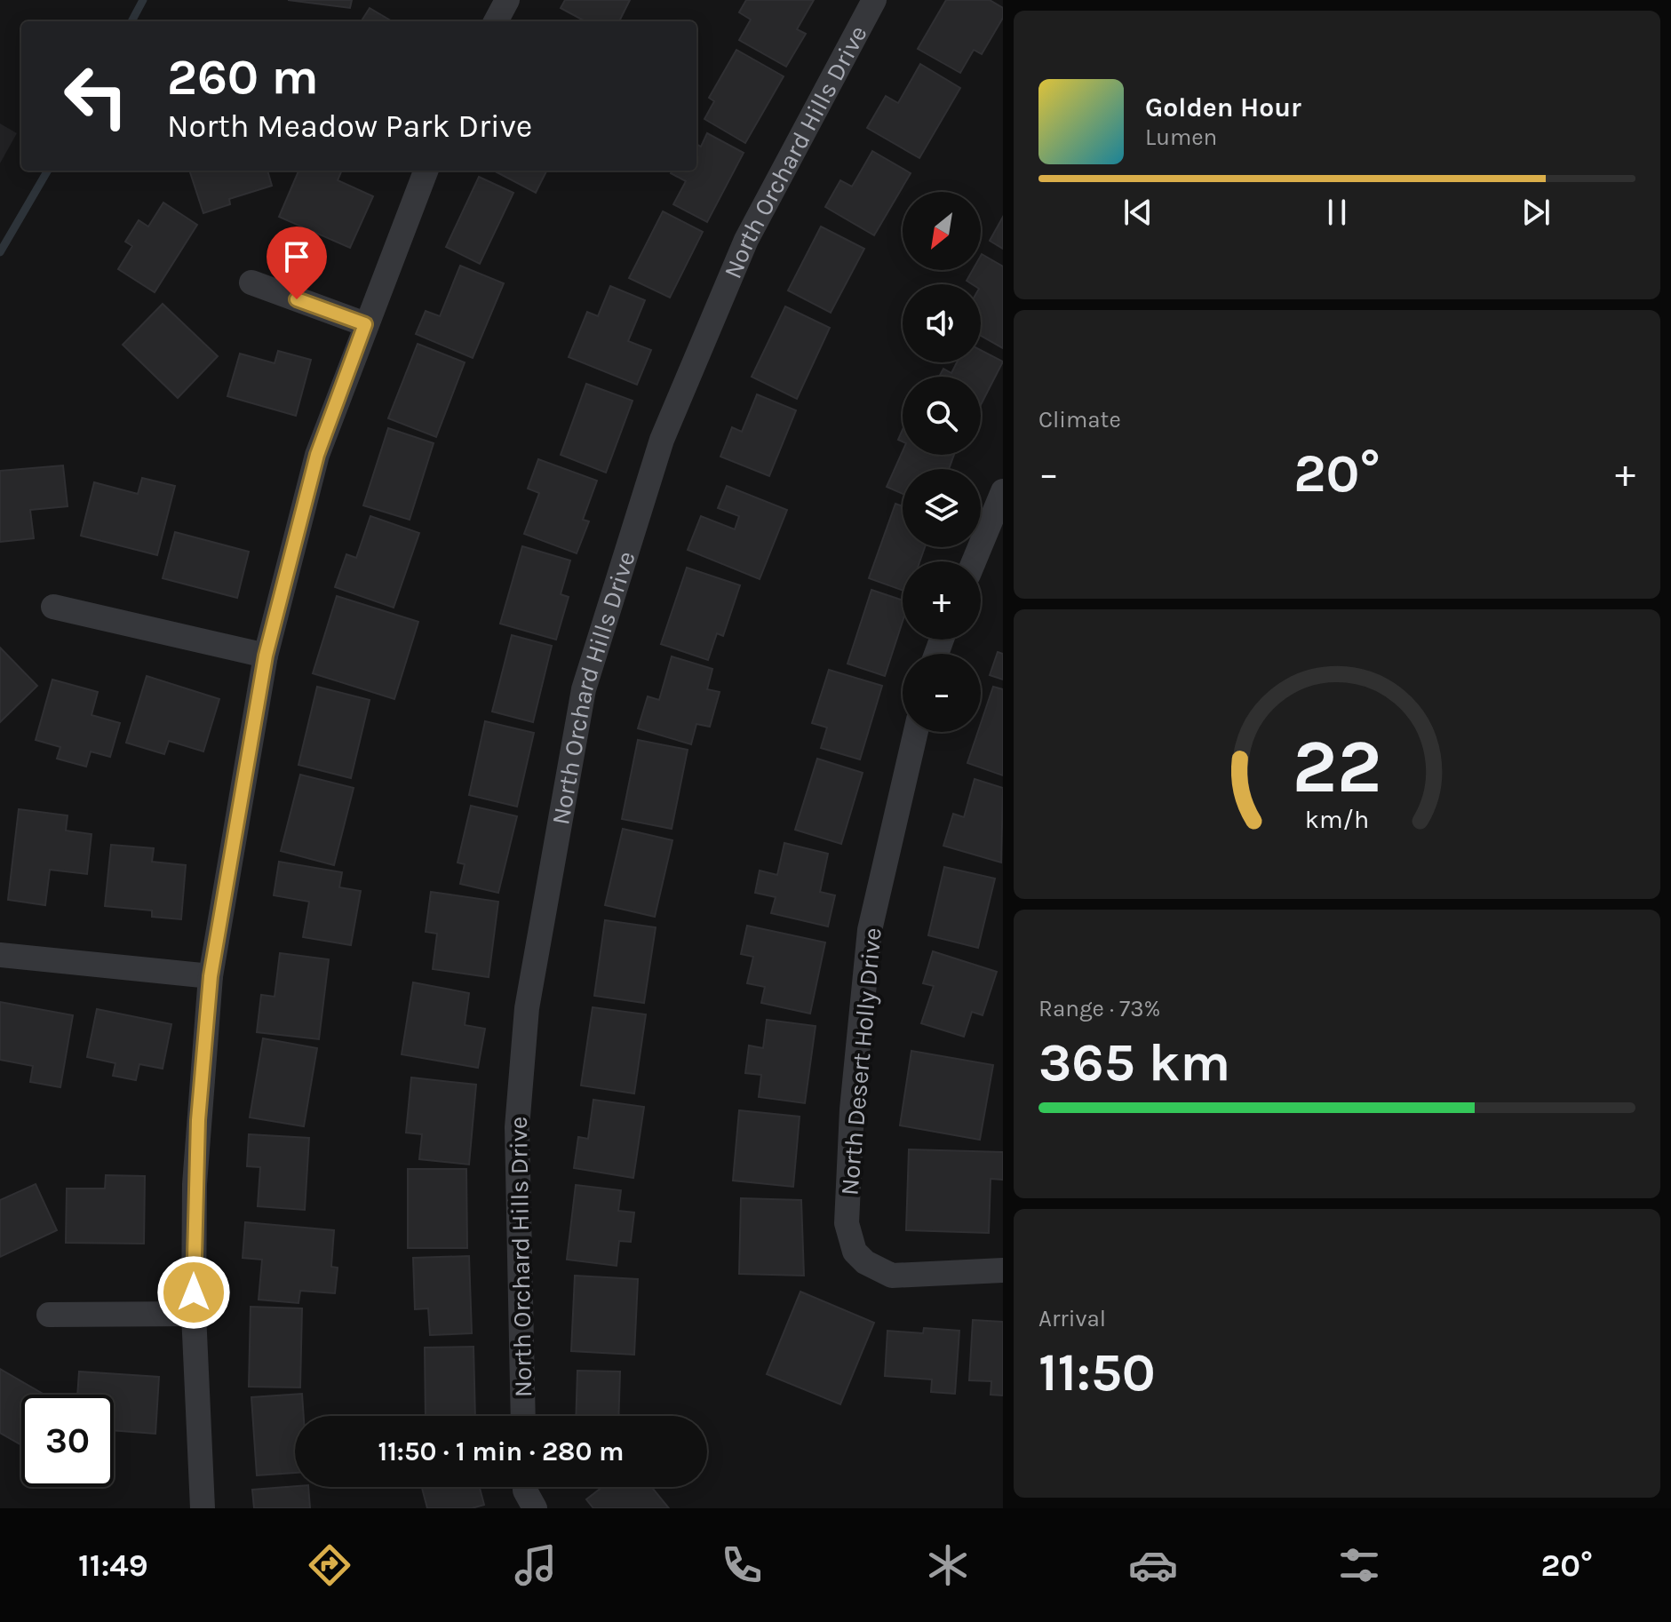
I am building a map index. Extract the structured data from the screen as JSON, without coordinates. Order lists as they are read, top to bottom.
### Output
{
  "streets": {
    "street": ["North Orchard Hills Drive", "North Desert Holly Drive"]
  },
  "north": "bottom left",
  "page": {
    "turn": ["260 m", "North Meadow Park Drive"],
    "song": ["Golden Hour", "Lumen"],
    "map_buttons": ["+", "−"],
    "tile": [
      "Climate",
      ["Range · 73%", "365 km"],
      ["Arrival", "11:50"]
    ],
    "heat": ["−", "20°", "+"],
    "limit": "30",
    "trip": "11:50 · 1 min · 280 m",
    "tabs": ["11:49", "20°"],
    "gauge": ["22", "km/h"]
  }
}
